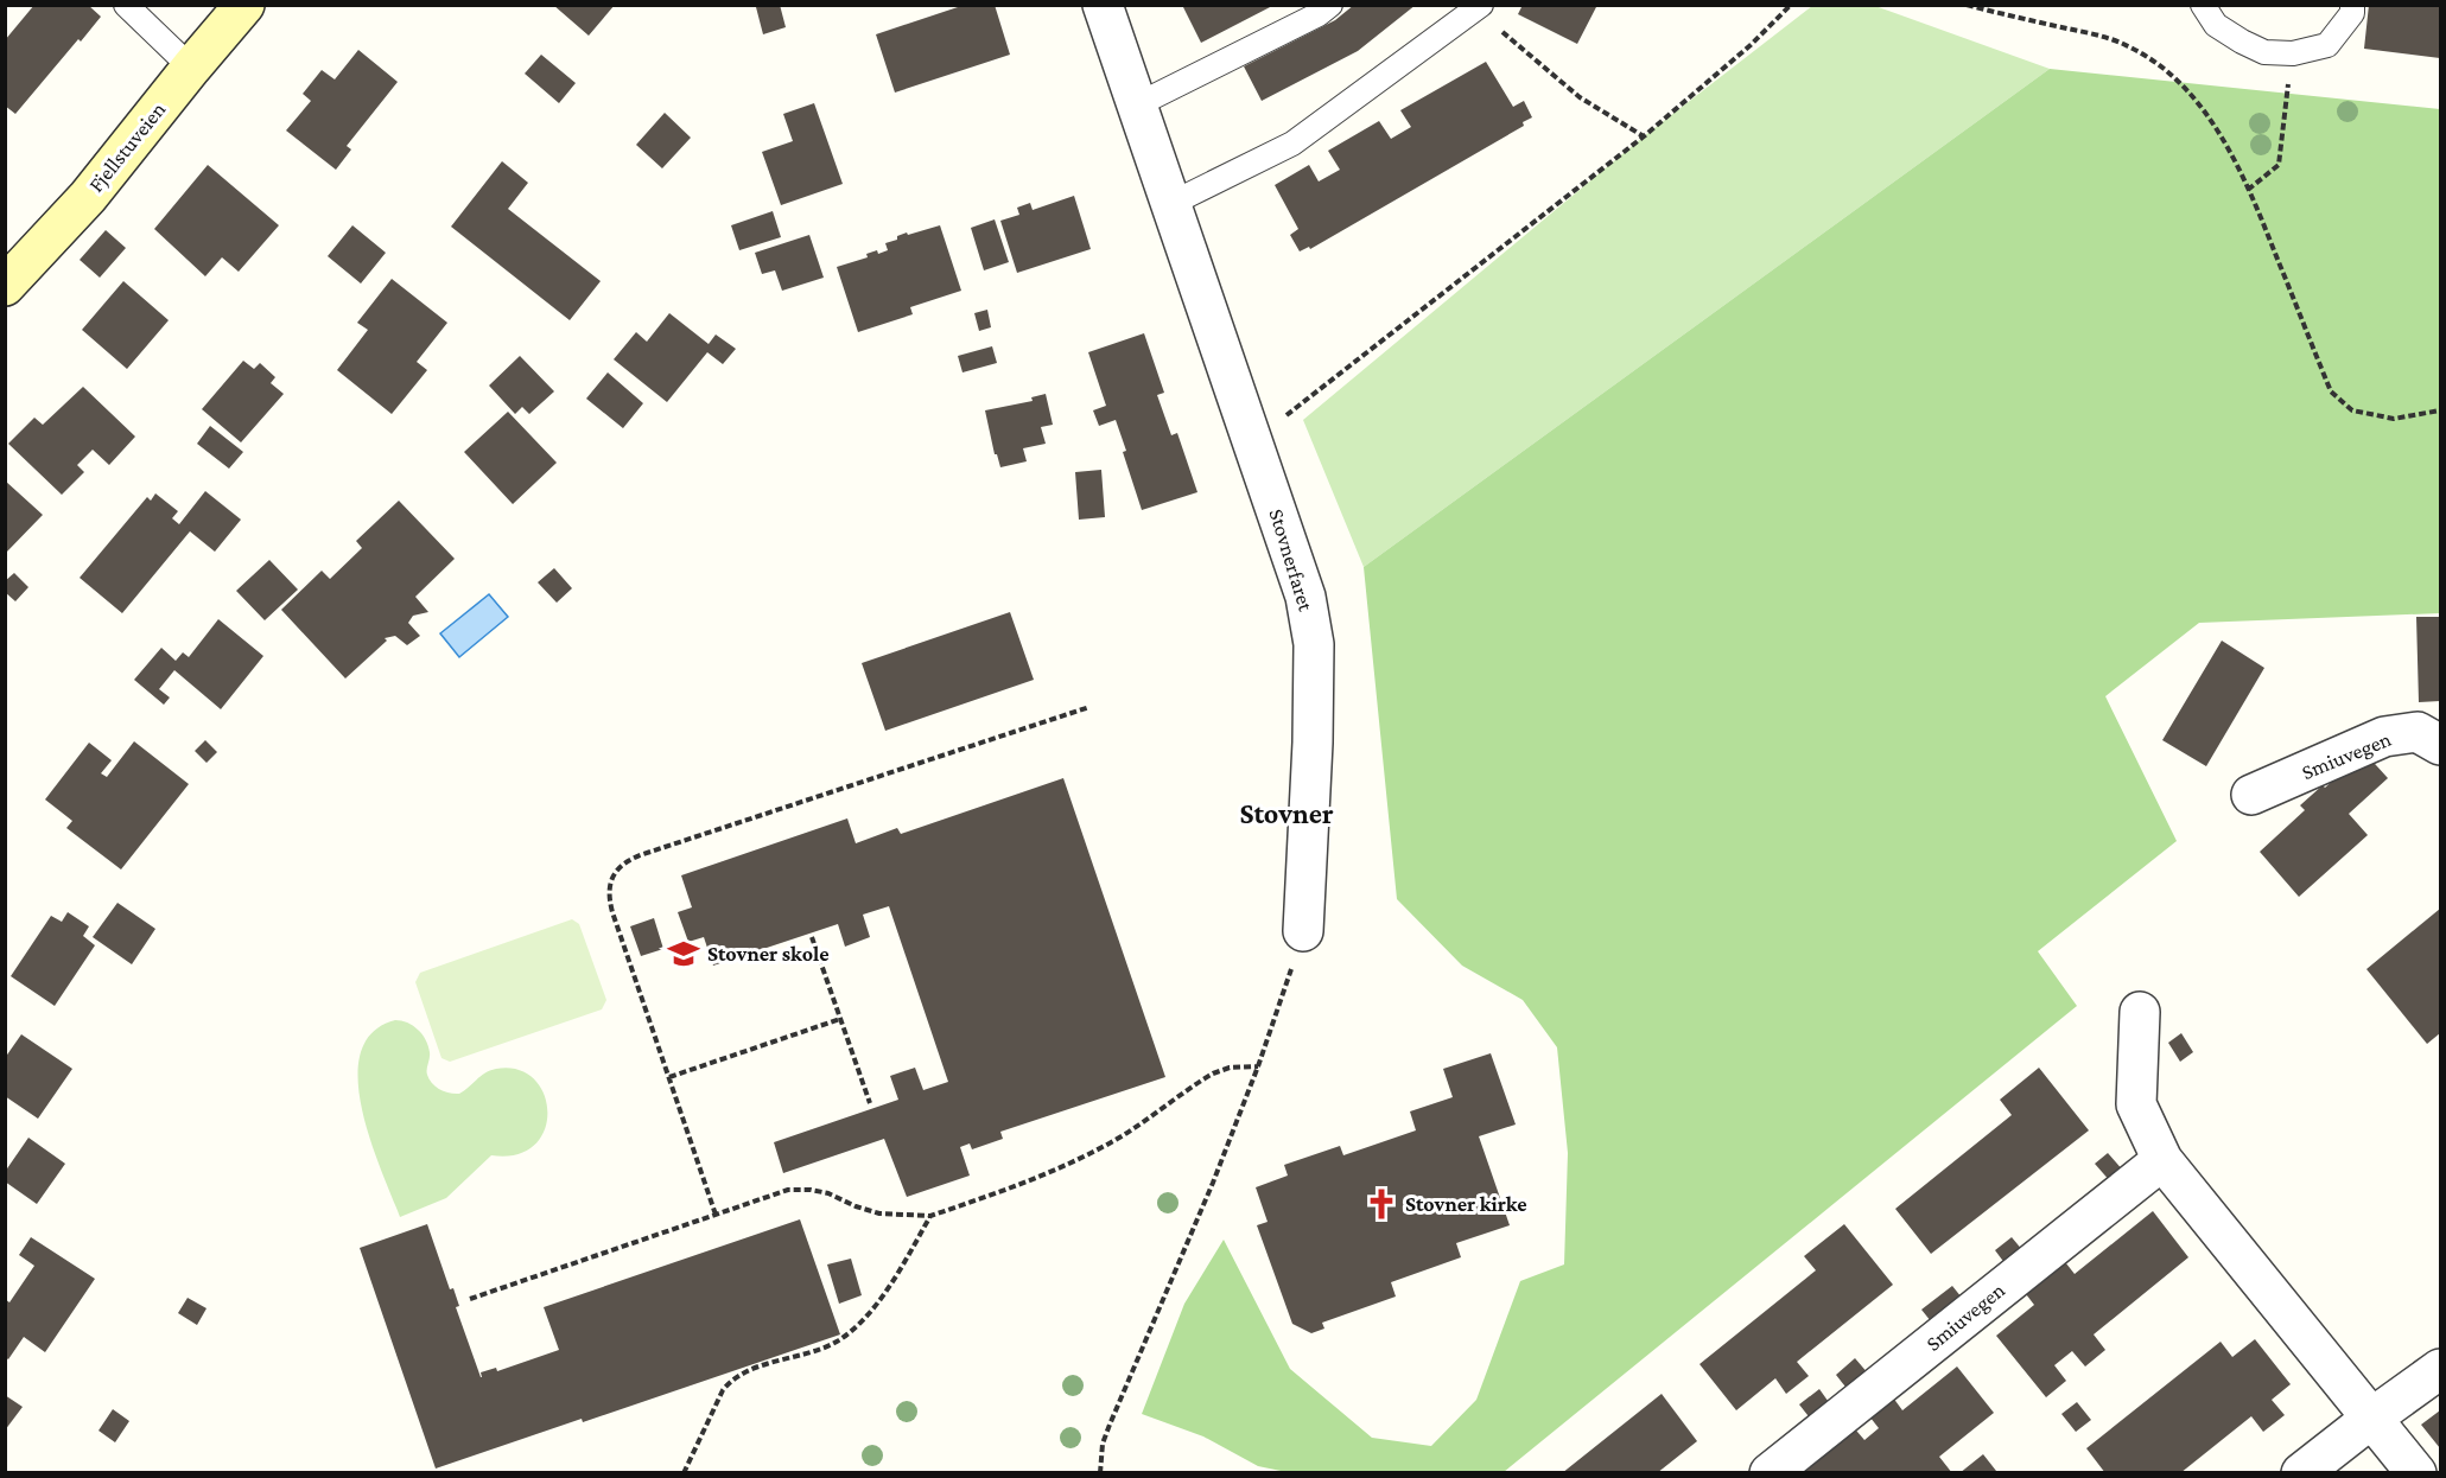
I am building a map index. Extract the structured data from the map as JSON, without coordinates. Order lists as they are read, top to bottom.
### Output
{
  "streets": {
    "street": ["Fjellstuveien", "Stovnerfaret", "Smiuvegen"]
  },
  "districts": ["Stovner"],
  "places": {
    "school or university": ["Stovner skole"],
    "church": ["Stovner kirke"]
  }
}
